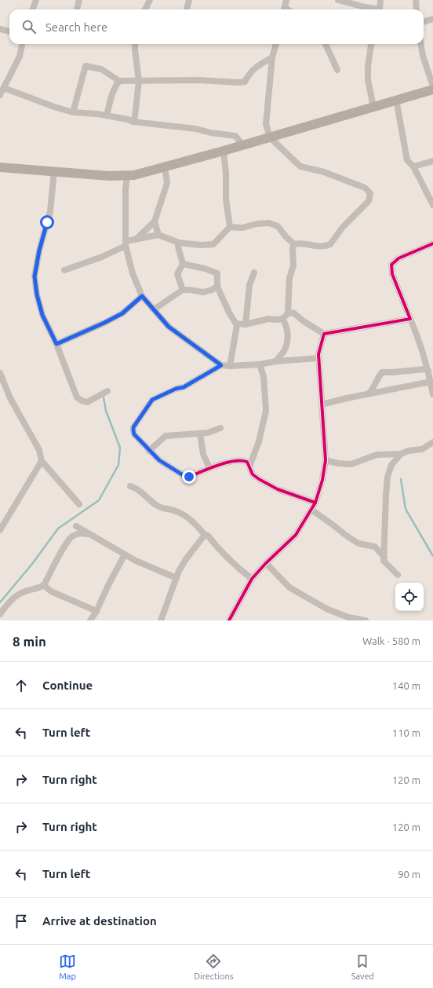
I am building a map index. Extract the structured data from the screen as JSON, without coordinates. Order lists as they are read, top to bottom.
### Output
{
  "page": {
    "search": "Search here",
    "heading": ["8 min", "Walk · 580 m"],
    "list": [
      ["Continue", "140 m"],
      ["Turn left", "110 m"],
      ["Turn right", "120 m"],
      ["Turn right", "120 m"],
      ["Turn left", "90 m"],
      "Arrive at destination"
    ],
    "nav": ["Map", "Directions", "Saved"]
  }
}
